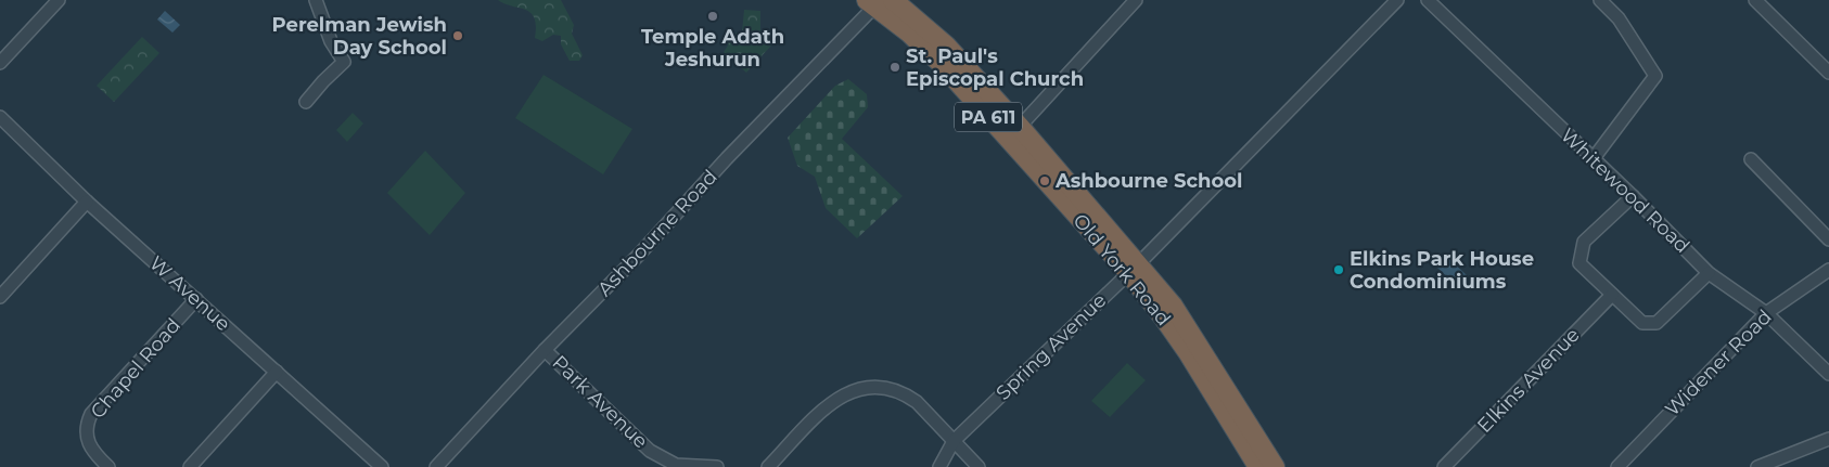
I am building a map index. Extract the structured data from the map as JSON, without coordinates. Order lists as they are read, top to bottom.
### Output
{
  "streets": {
    "highway": ["PA 611", "Old York Road"],
    "street": [
      "Whitewood Road",
      "Ashbourne Road",
      "W Avenue",
      "Spring Avenue",
      "Widener Road",
      "Chapel Road",
      "Elkins Avenue",
      "Park Avenue"
    ]
  },
  "crossings": [
    ["Whitewood Road", "Widener Road"],
    ["Ashbourne Road", "Old York Road"],
    ["Ashbourne Road", "Park Avenue"],
    ["Old York Road", "Spring Avenue"],
    ["W Avenue", "Chapel Road"]
  ],
  "places": [
    "Temple Adath Jeshurun",
    "Perelman Jewish Day School",
    "St. Paul's Episcopal Church",
    "Ashbourne School",
    "Elkins Park House Condominiums"
  ]
}
